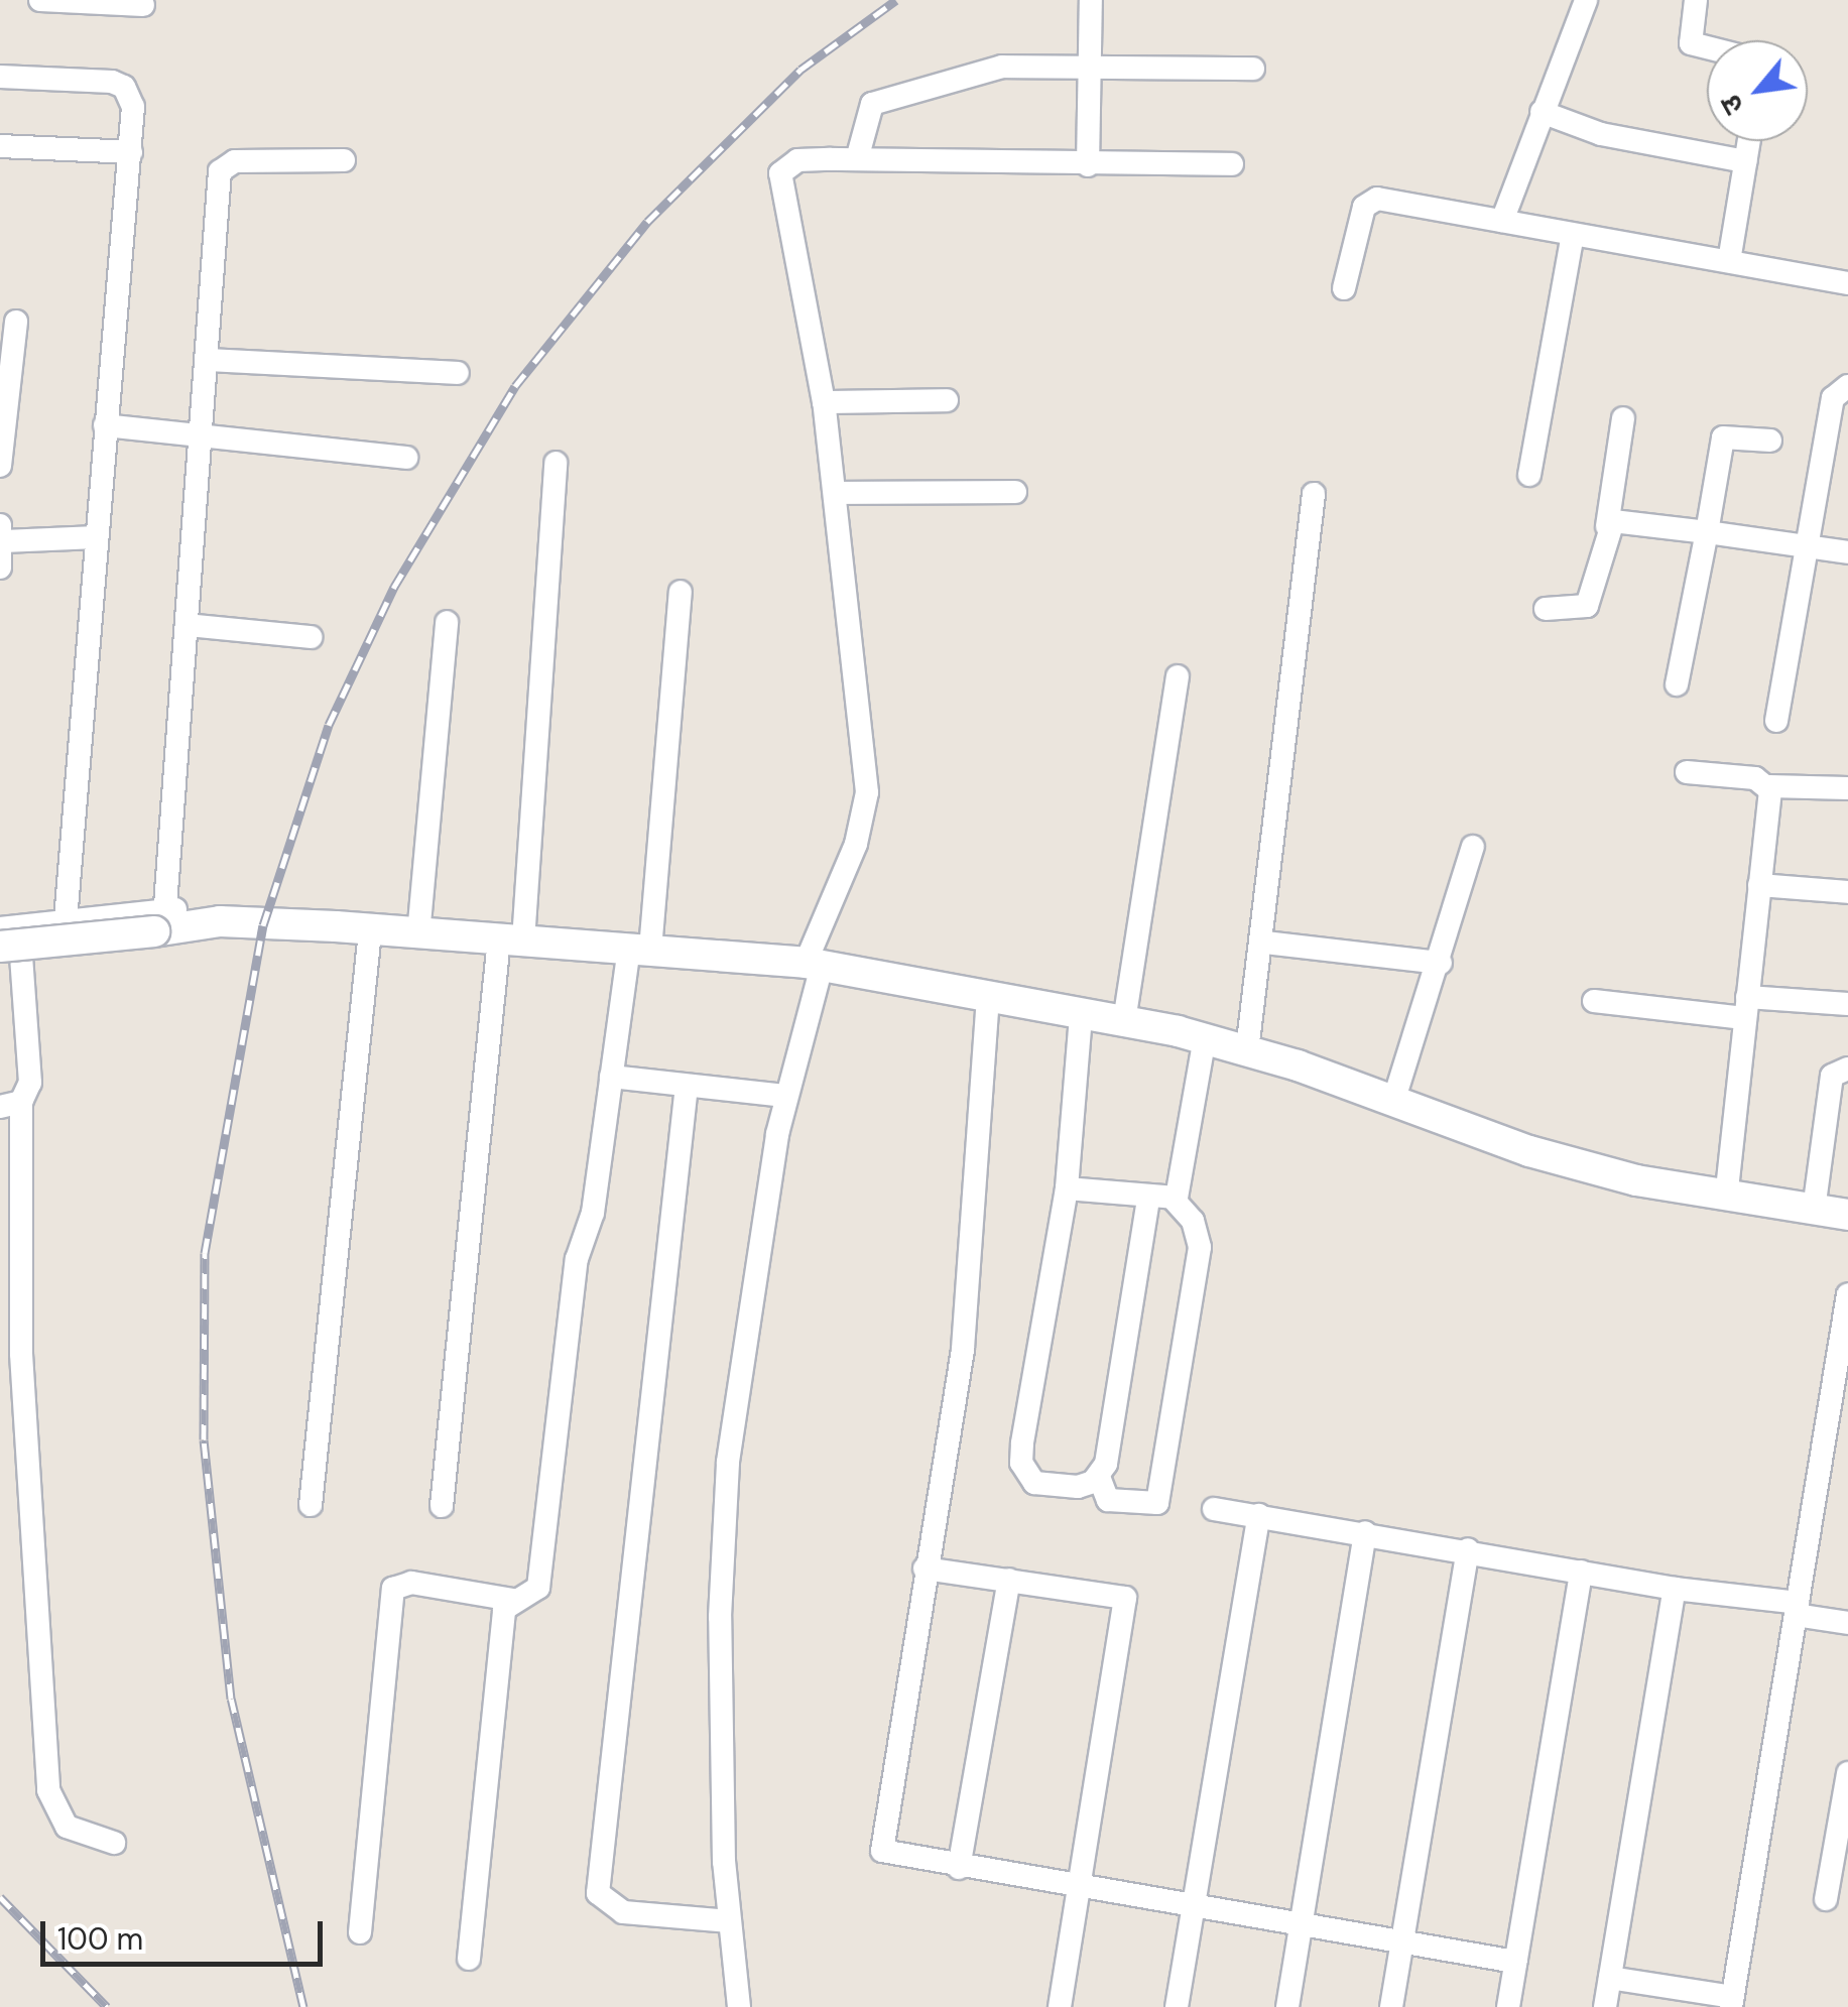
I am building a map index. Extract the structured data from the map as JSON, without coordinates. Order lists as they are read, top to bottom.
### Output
{
  "scale_bar": "100 m",
  "north": "bottom left"
}
